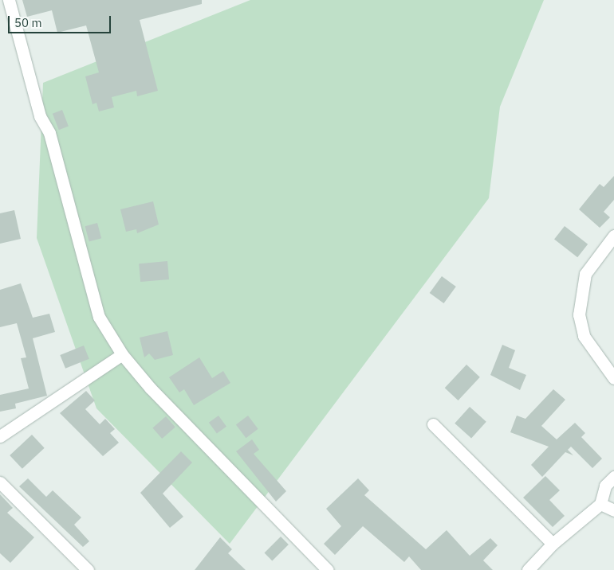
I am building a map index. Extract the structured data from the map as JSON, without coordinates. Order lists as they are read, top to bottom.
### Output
{
  "scale_bar": "50 m"
}
